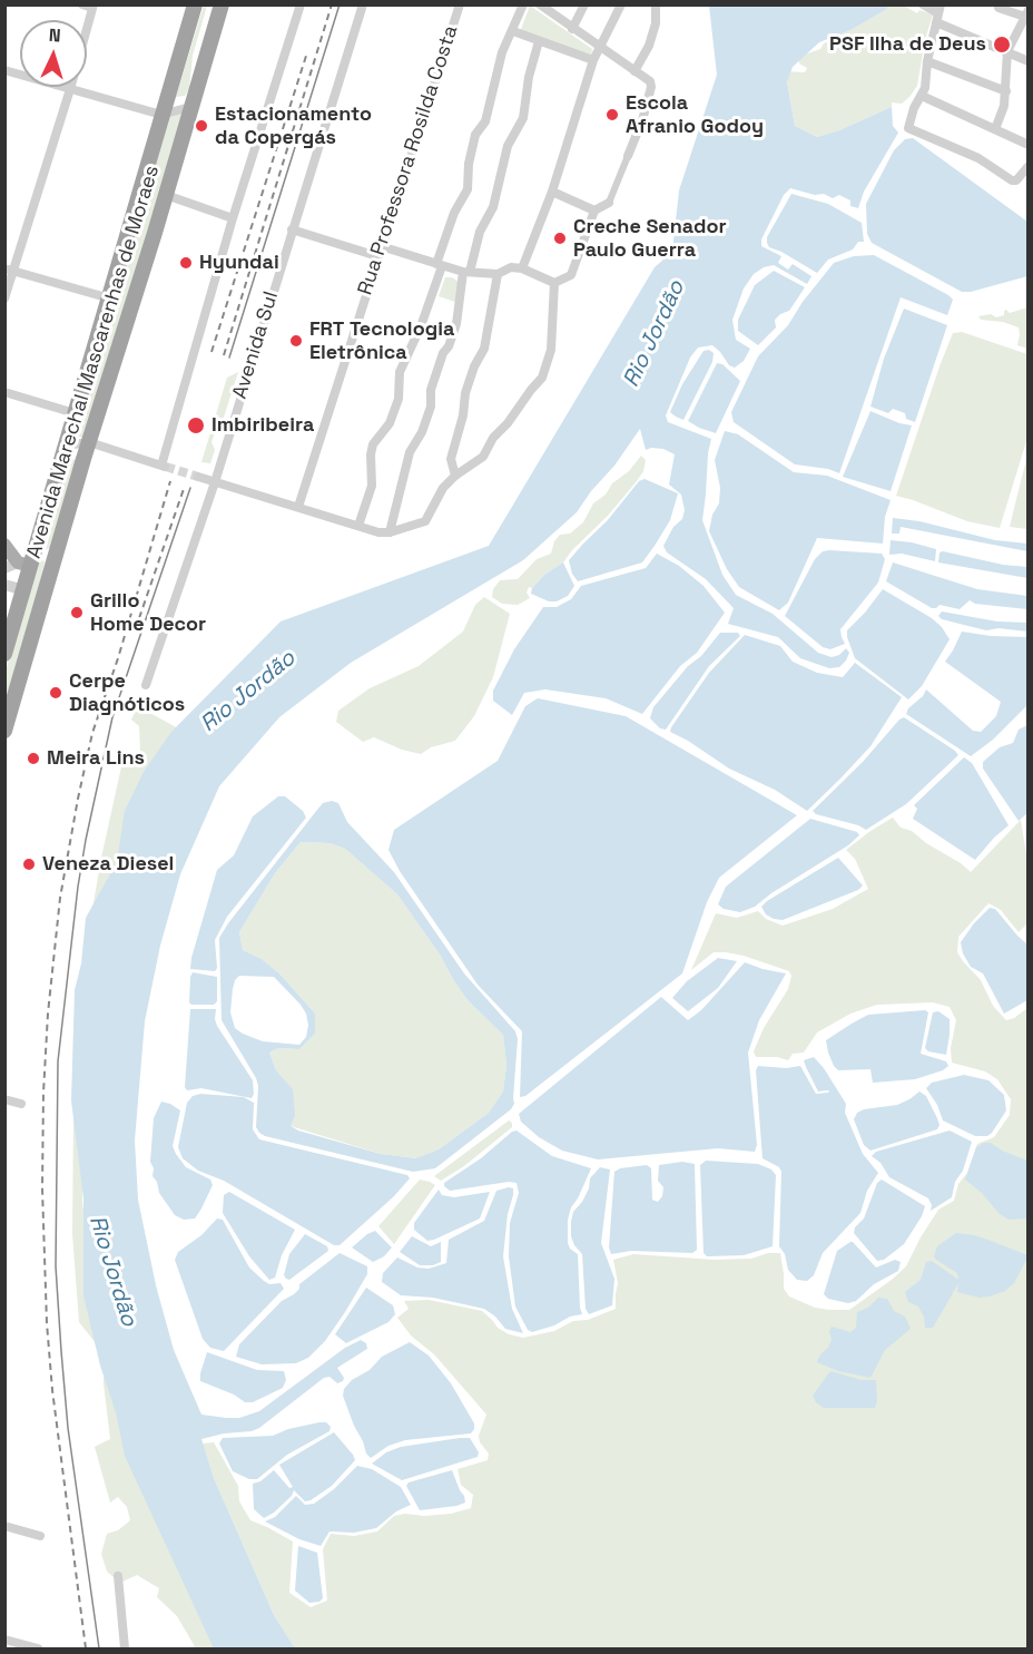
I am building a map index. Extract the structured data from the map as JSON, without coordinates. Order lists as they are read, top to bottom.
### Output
{
  "streets": {
    "highway": ["Avenida Marechal Mascarenhas de Moraes"],
    "street": ["Rua Professora Rosilda Costa", "Avenida Sul"]
  },
  "water": ["Rio Jordão"],
  "places": [
    "PSF Ilha de Deus",
    "Escola Afranio Godoy",
    "Estacionamento da Copergás",
    "Creche Senador Paulo Guerra",
    "Hyundai",
    "FRT Tecnologia Eletrônica",
    "Imbiribeira",
    "Grillo Home Decor",
    "Cerpe Diagnóticos",
    "Meira Lins",
    "Veneza Diesel"
  ],
  "north": "top"
}
